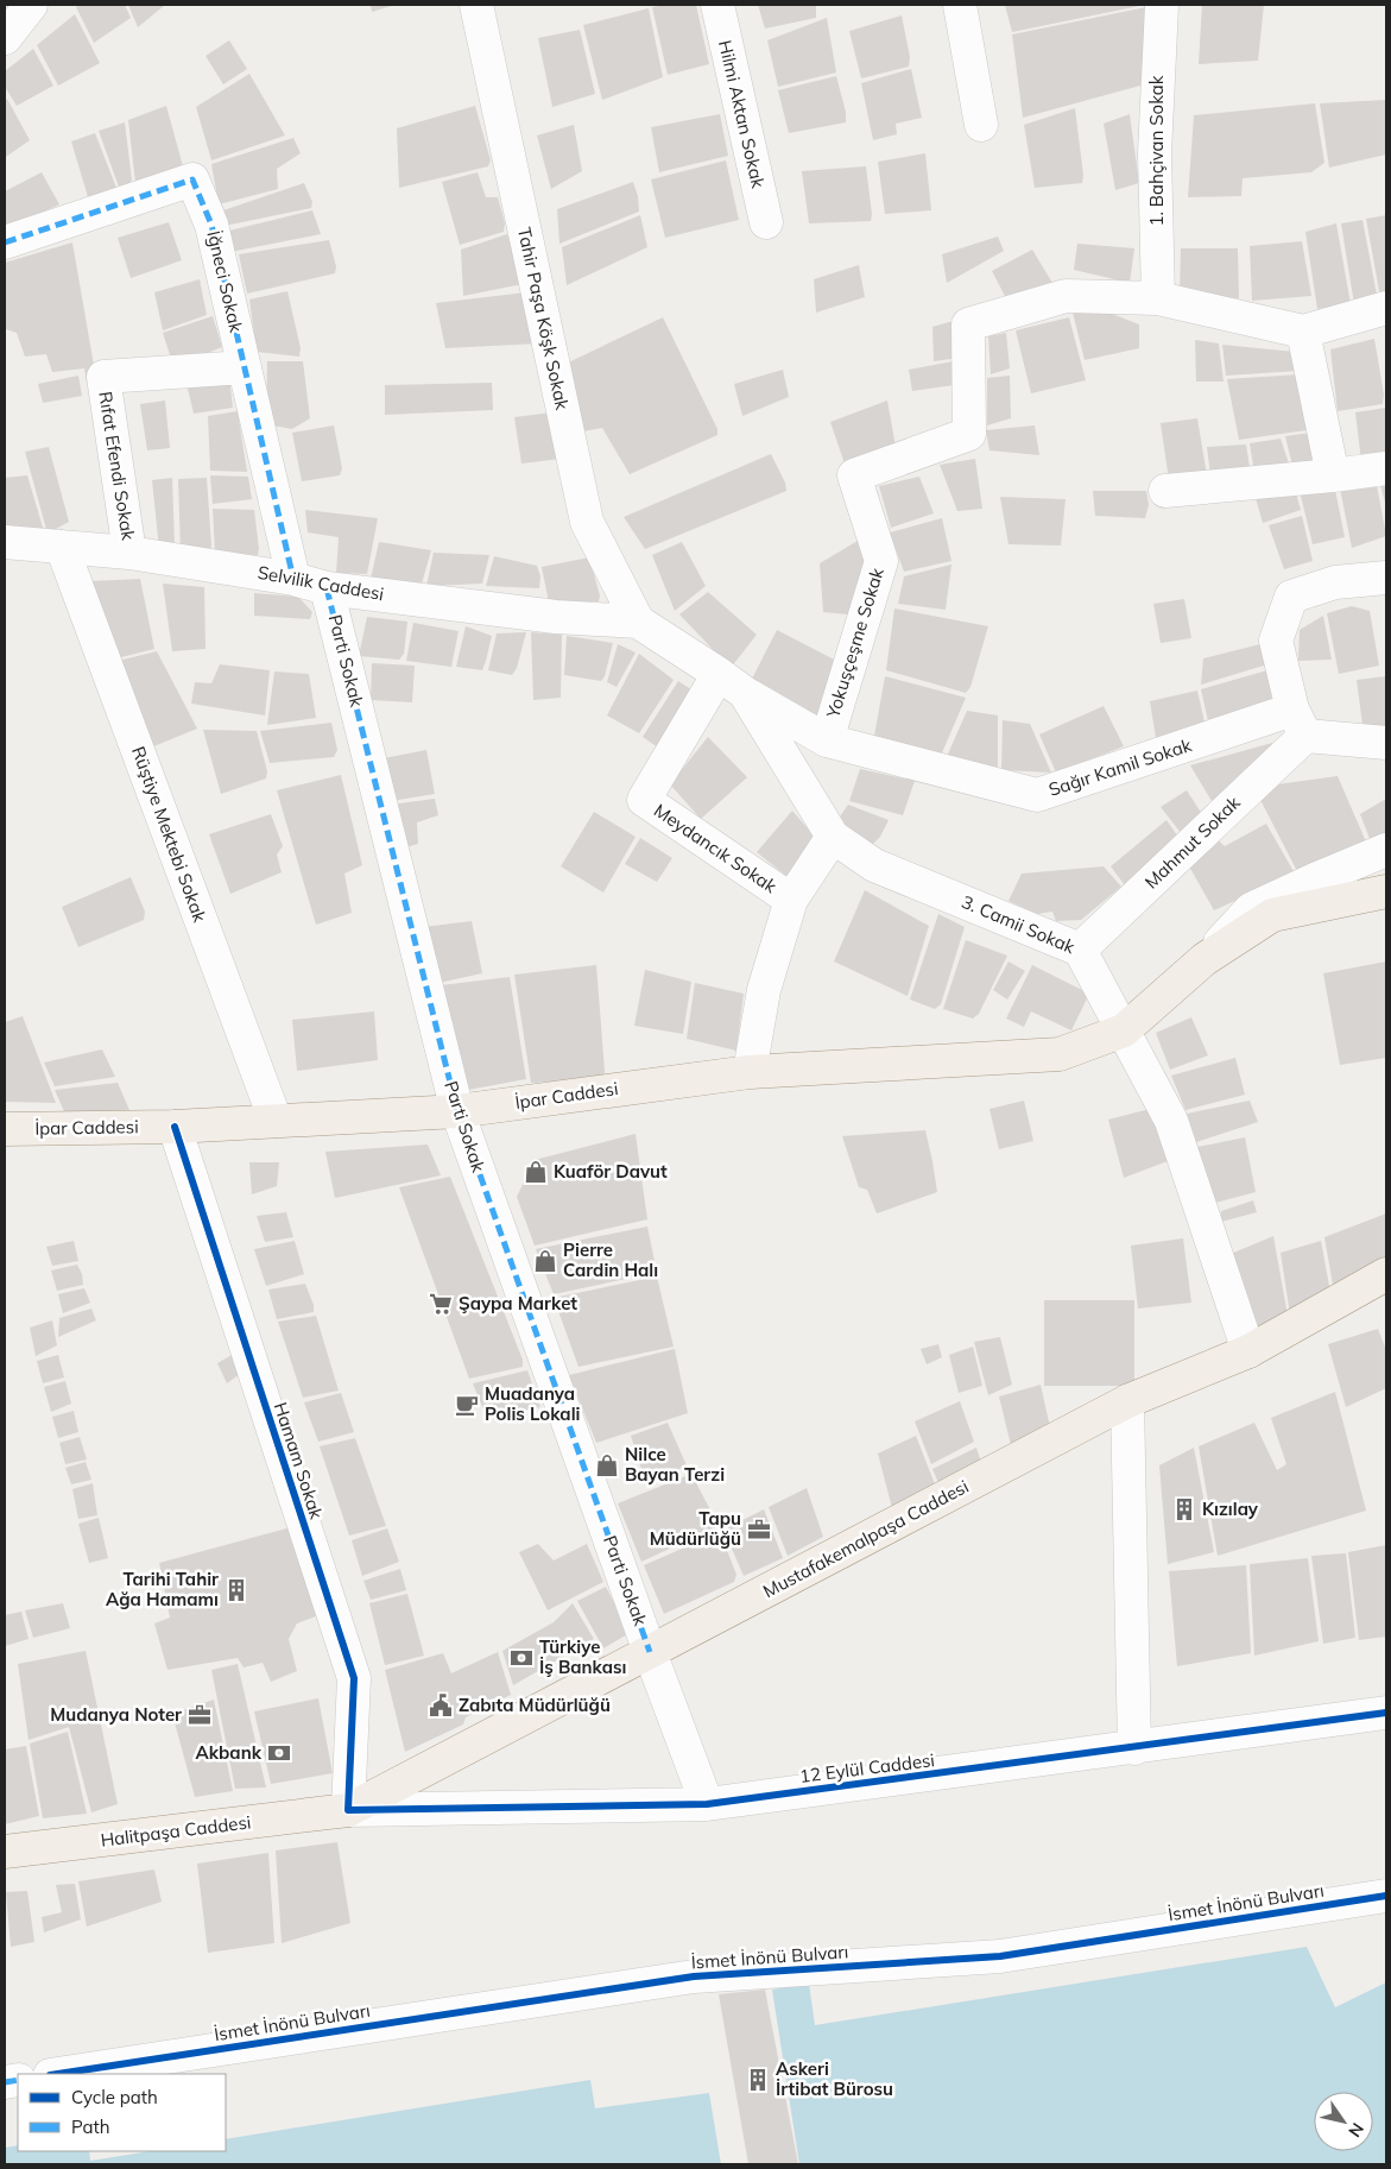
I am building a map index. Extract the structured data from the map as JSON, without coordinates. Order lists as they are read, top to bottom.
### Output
{
  "streets": {
    "main road": ["İpar Caddesi", "Mustafakemalpaşa Caddesi", "Halitpaşa Caddesi"],
    "street": [
      "Hilmi Aktan Sokak",
      "1. Bahçivan Sokak",
      "İğneci Sokak",
      "Tahir Paşa Köşk Sokak",
      "Rıfat Efendi Sokak",
      "Selvilik Caddesi",
      "Yokuşçeşme Sokak",
      "Parti Sokak",
      "Sağır Kamil Sokak",
      "Rüştiye Mektebi Sokak",
      "Mahmut Sokak",
      "Meydancık Sokak",
      "3. Camii Sokak",
      "Hamam Sokak",
      "12 Eylül Caddesi",
      "İsmet İnönü Bulvarı"
    ]
  },
  "crossings": [
    ["1. Bahçivan Sokak", "Yokuşçeşme Sokak"],
    ["İğneci Sokak", "Rıfat Efendi Sokak"],
    ["İğneci Sokak", "Selvilik Caddesi"],
    ["Tahir Paşa Köşk Sokak", "Selvilik Caddesi"],
    ["Tahir Paşa Köşk Sokak", "3. Camii Sokak"],
    ["Rıfat Efendi Sokak", "Selvilik Caddesi"],
    ["Selvilik Caddesi", "Parti Sokak"],
    ["Selvilik Caddesi", "Rüştiye Mektebi Sokak"],
    ["Selvilik Caddesi", "3. Camii Sokak"],
    ["Yokuşçeşme Sokak", "Sağır Kamil Sokak"],
    ["Parti Sokak", "İpar Caddesi"],
    ["Parti Sokak", "Mustafakemalpaşa Caddesi"],
    ["Parti Sokak", "12 Eylül Caddesi"],
    ["Sağır Kamil Sokak", "Mahmut Sokak"],
    ["Sağır Kamil Sokak", "3. Camii Sokak"],
    ["Rüştiye Mektebi Sokak", "İpar Caddesi"],
    ["Mahmut Sokak", "3. Camii Sokak"],
    ["Meydancık Sokak", "3. Camii Sokak"],
    ["Meydancık Sokak", "İpar Caddesi"],
    ["3. Camii Sokak", "İpar Caddesi"],
    ["3. Camii Sokak", "Mustafakemalpaşa Caddesi"],
    ["İpar Caddesi", "Hamam Sokak"],
    ["Hamam Sokak", "Mustafakemalpaşa Caddesi"],
    ["Hamam Sokak", "12 Eylül Caddesi"],
    ["Hamam Sokak", "Halitpaşa Caddesi"],
    ["Mustafakemalpaşa Caddesi", "12 Eylül Caddesi"],
    ["Mustafakemalpaşa Caddesi", "Halitpaşa Caddesi"],
    ["12 Eylül Caddesi", "Halitpaşa Caddesi"]
  ],
  "places": {
    "shop": ["Kuaför Davut", "Pierre Cardin Halı", "Nilce Bayan Terzi"],
    "supermarket": ["Şaypa Market"],
    "cafe": ["Muadanya Polis Lokali"],
    "building": ["Kızılay", "Tarihi Tahir Ağa Hamamı", "Askeri İrtibat Bürosu"],
    "office": ["Tapu Müdürlüğü", "Mudanya Noter"],
    "bank": ["Türkiye İş Bankası", "Akbank"],
    "public building": ["Zabıta Müdürlüğü"]
  },
  "legend": ["Cycle path", "Path"],
  "north": "bottom right"
}
